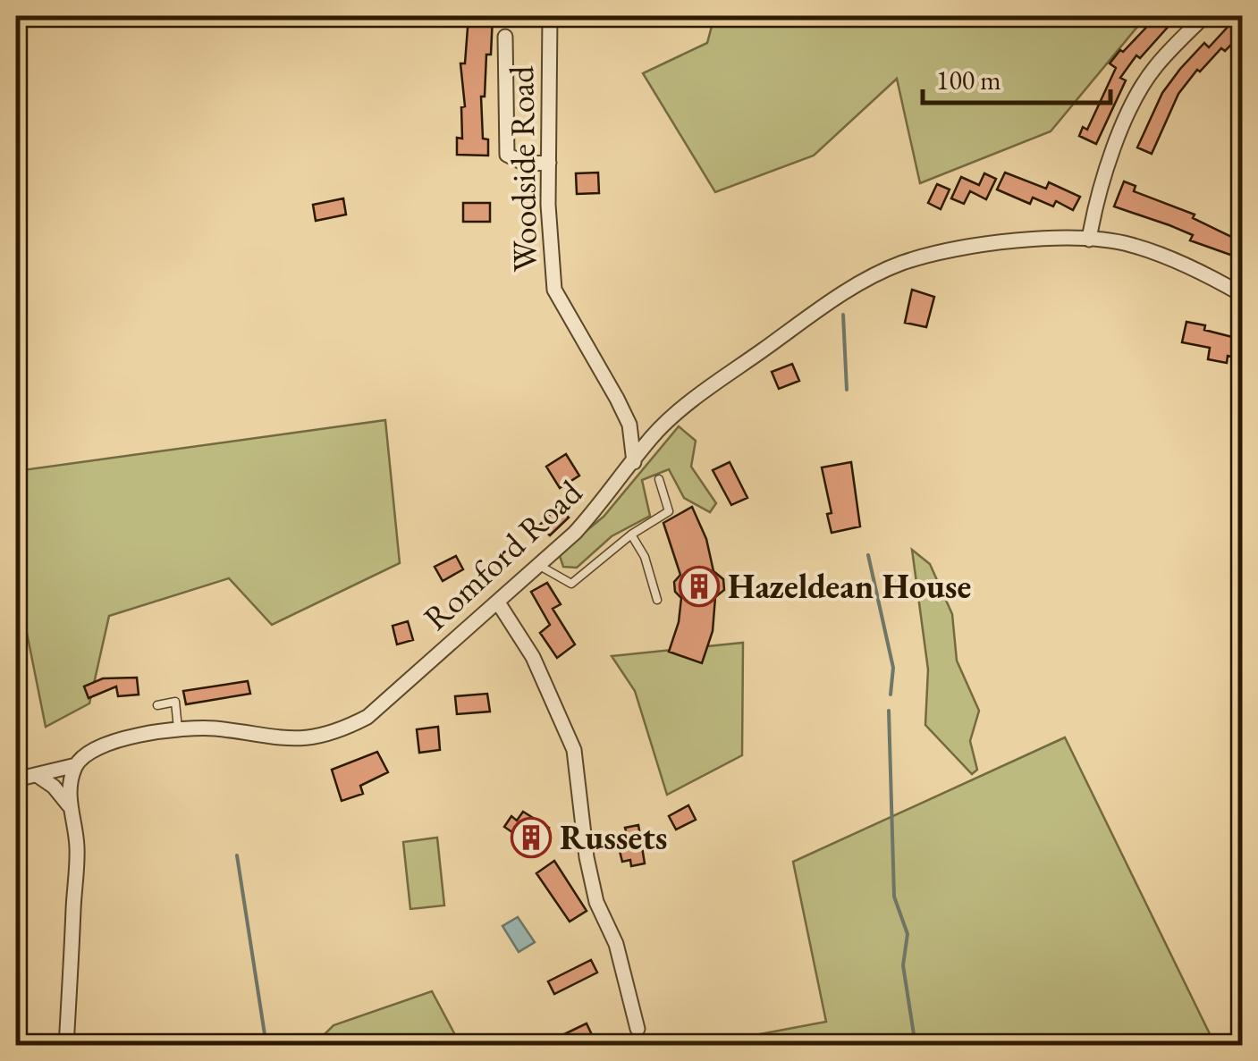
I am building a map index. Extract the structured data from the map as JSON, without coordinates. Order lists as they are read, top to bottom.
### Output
{
  "streets": {
    "street": ["Woodside Road", "Romford Road"]
  },
  "crossings": [
    ["Woodside Road", "Romford Road"]
  ],
  "places": {
    "building": ["Hazeldean House", "Russets"]
  },
  "scale_bar": "100 m"
}
